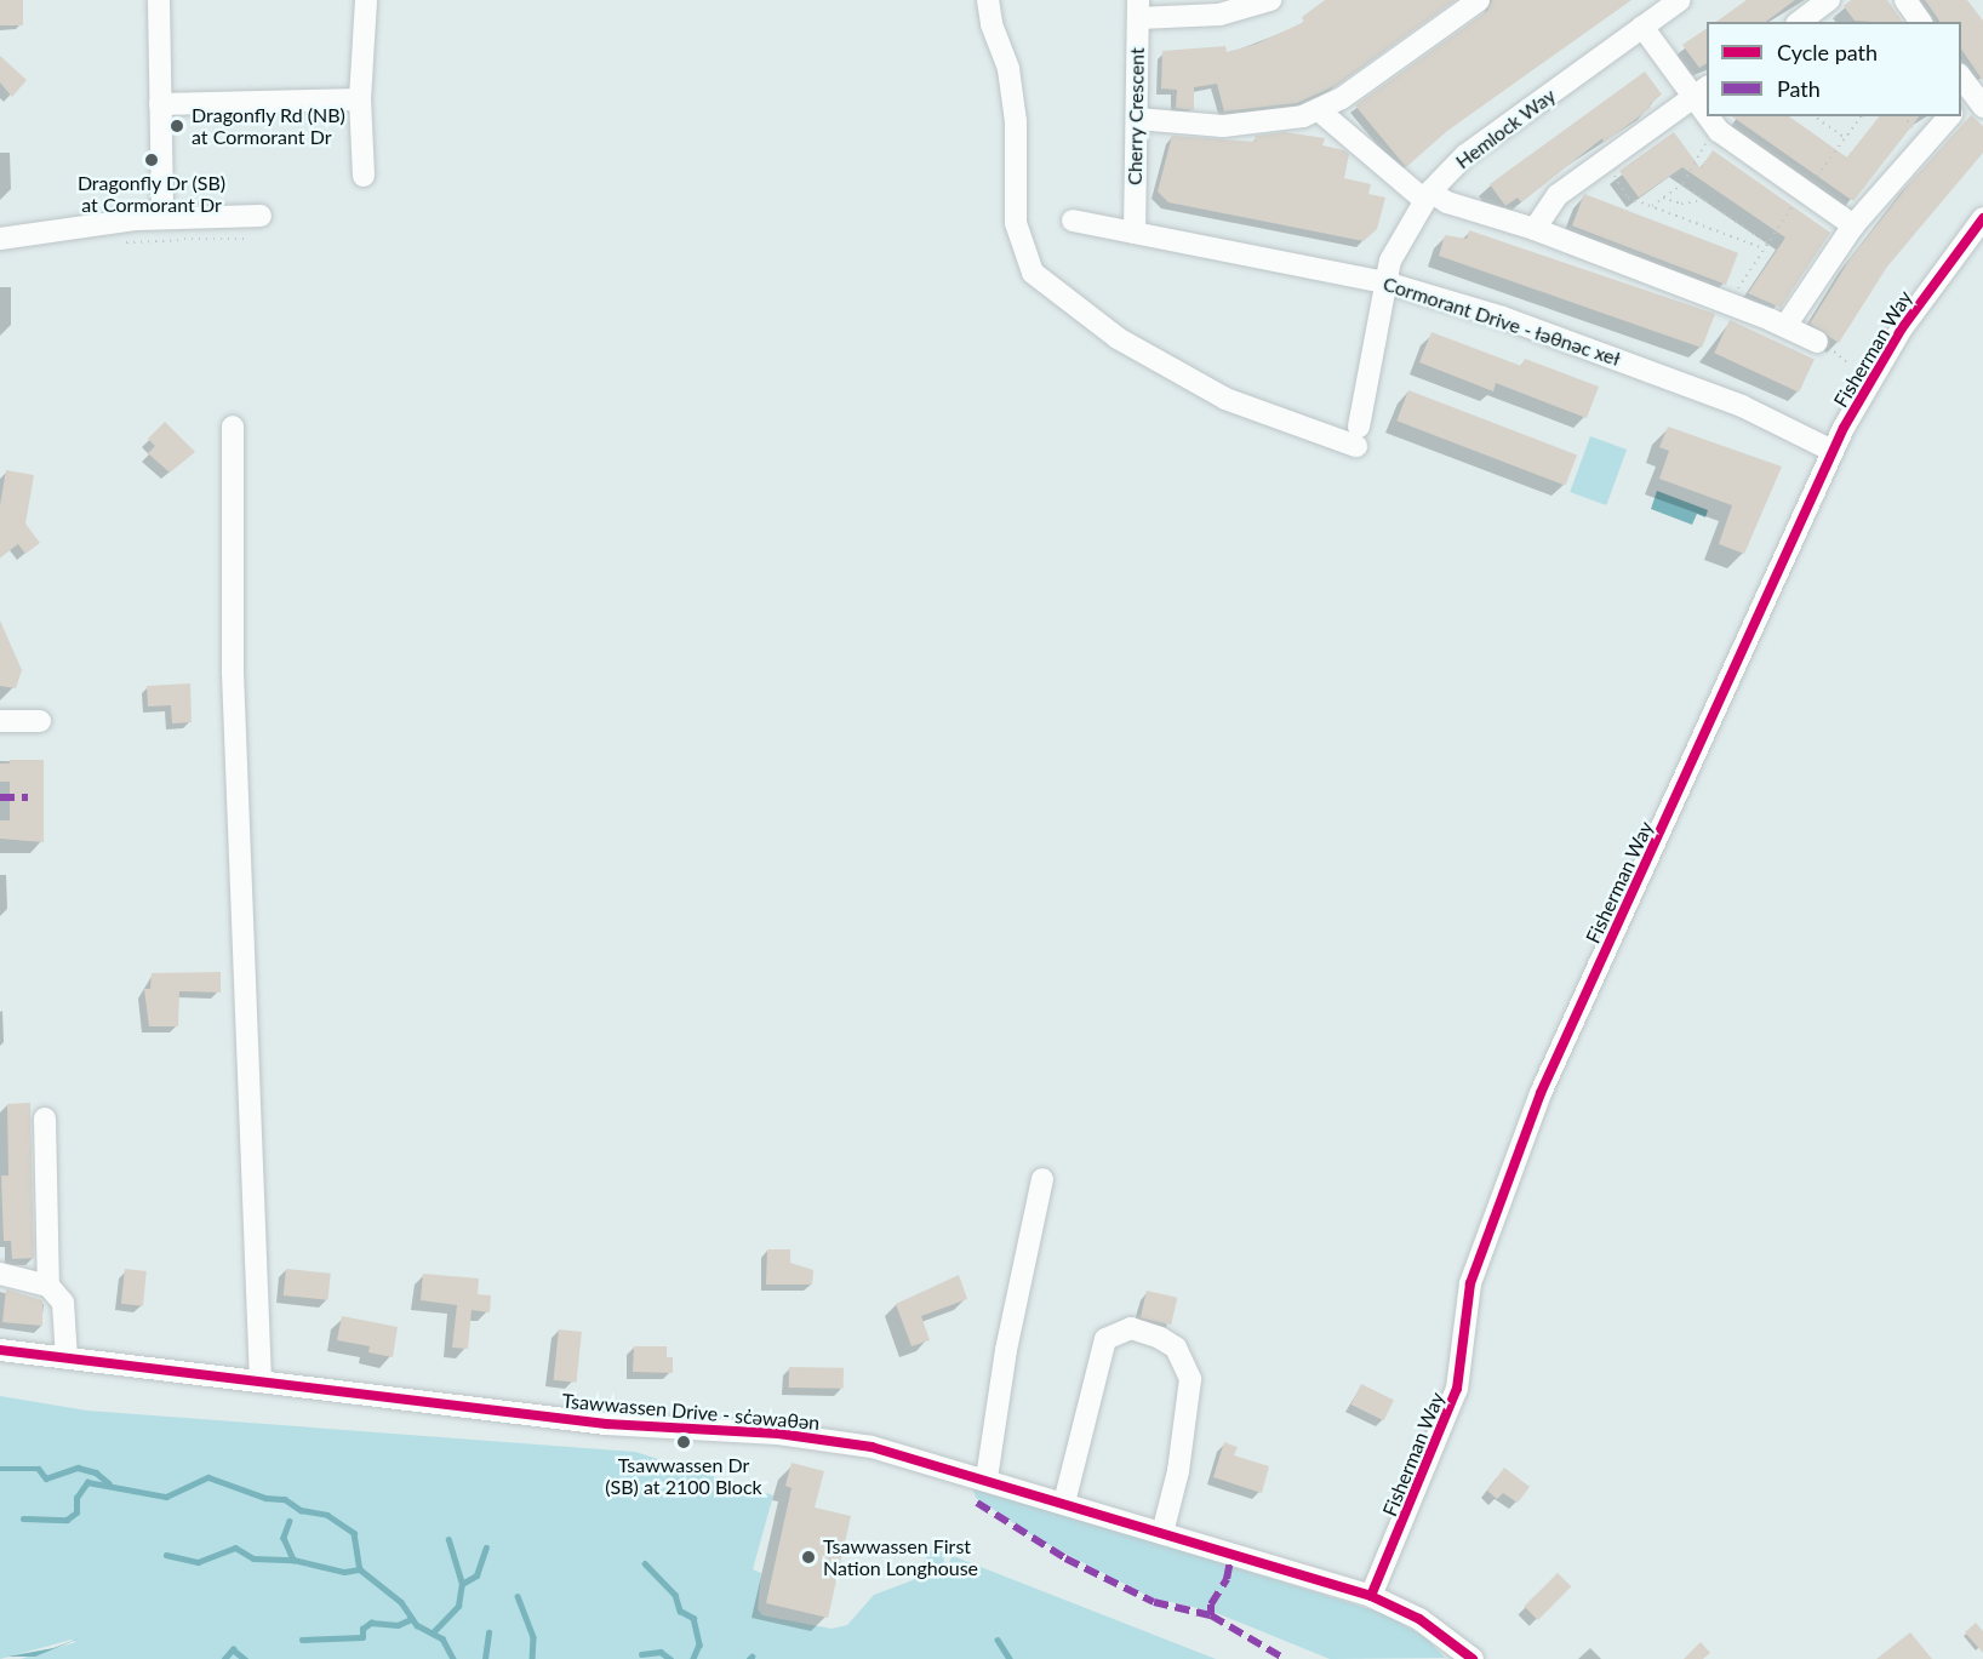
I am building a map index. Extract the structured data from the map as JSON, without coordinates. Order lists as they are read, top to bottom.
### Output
{
  "streets": {
    "street": [
      "Cherry Crescent",
      "Hemlock Way",
      "Cormorant Drive - łəθnəc xeł",
      "Fisherman Way",
      "Tsawwassen Drive - sc̓əwaθən"
    ]
  },
  "crossings": [
    ["Cherry Crescent", "Cormorant Drive - łəθnəc xeł"],
    ["Hemlock Way", "Cormorant Drive - łəθnəc xeł"],
    ["Cormorant Drive - łəθnəc xeł", "Fisherman Way"],
    ["Fisherman Way", "Tsawwassen Drive - sc̓əwaθən"]
  ],
  "places": [
    "Dragonfly Rd (NB) at Cormorant Dr",
    "Dragonfly Dr (SB) at Cormorant Dr",
    "Tsawwassen Dr (SB) at 2100 Block",
    "Tsawwassen First Nation Longhouse"
  ],
  "legend": ["Cycle path", "Path"]
}
